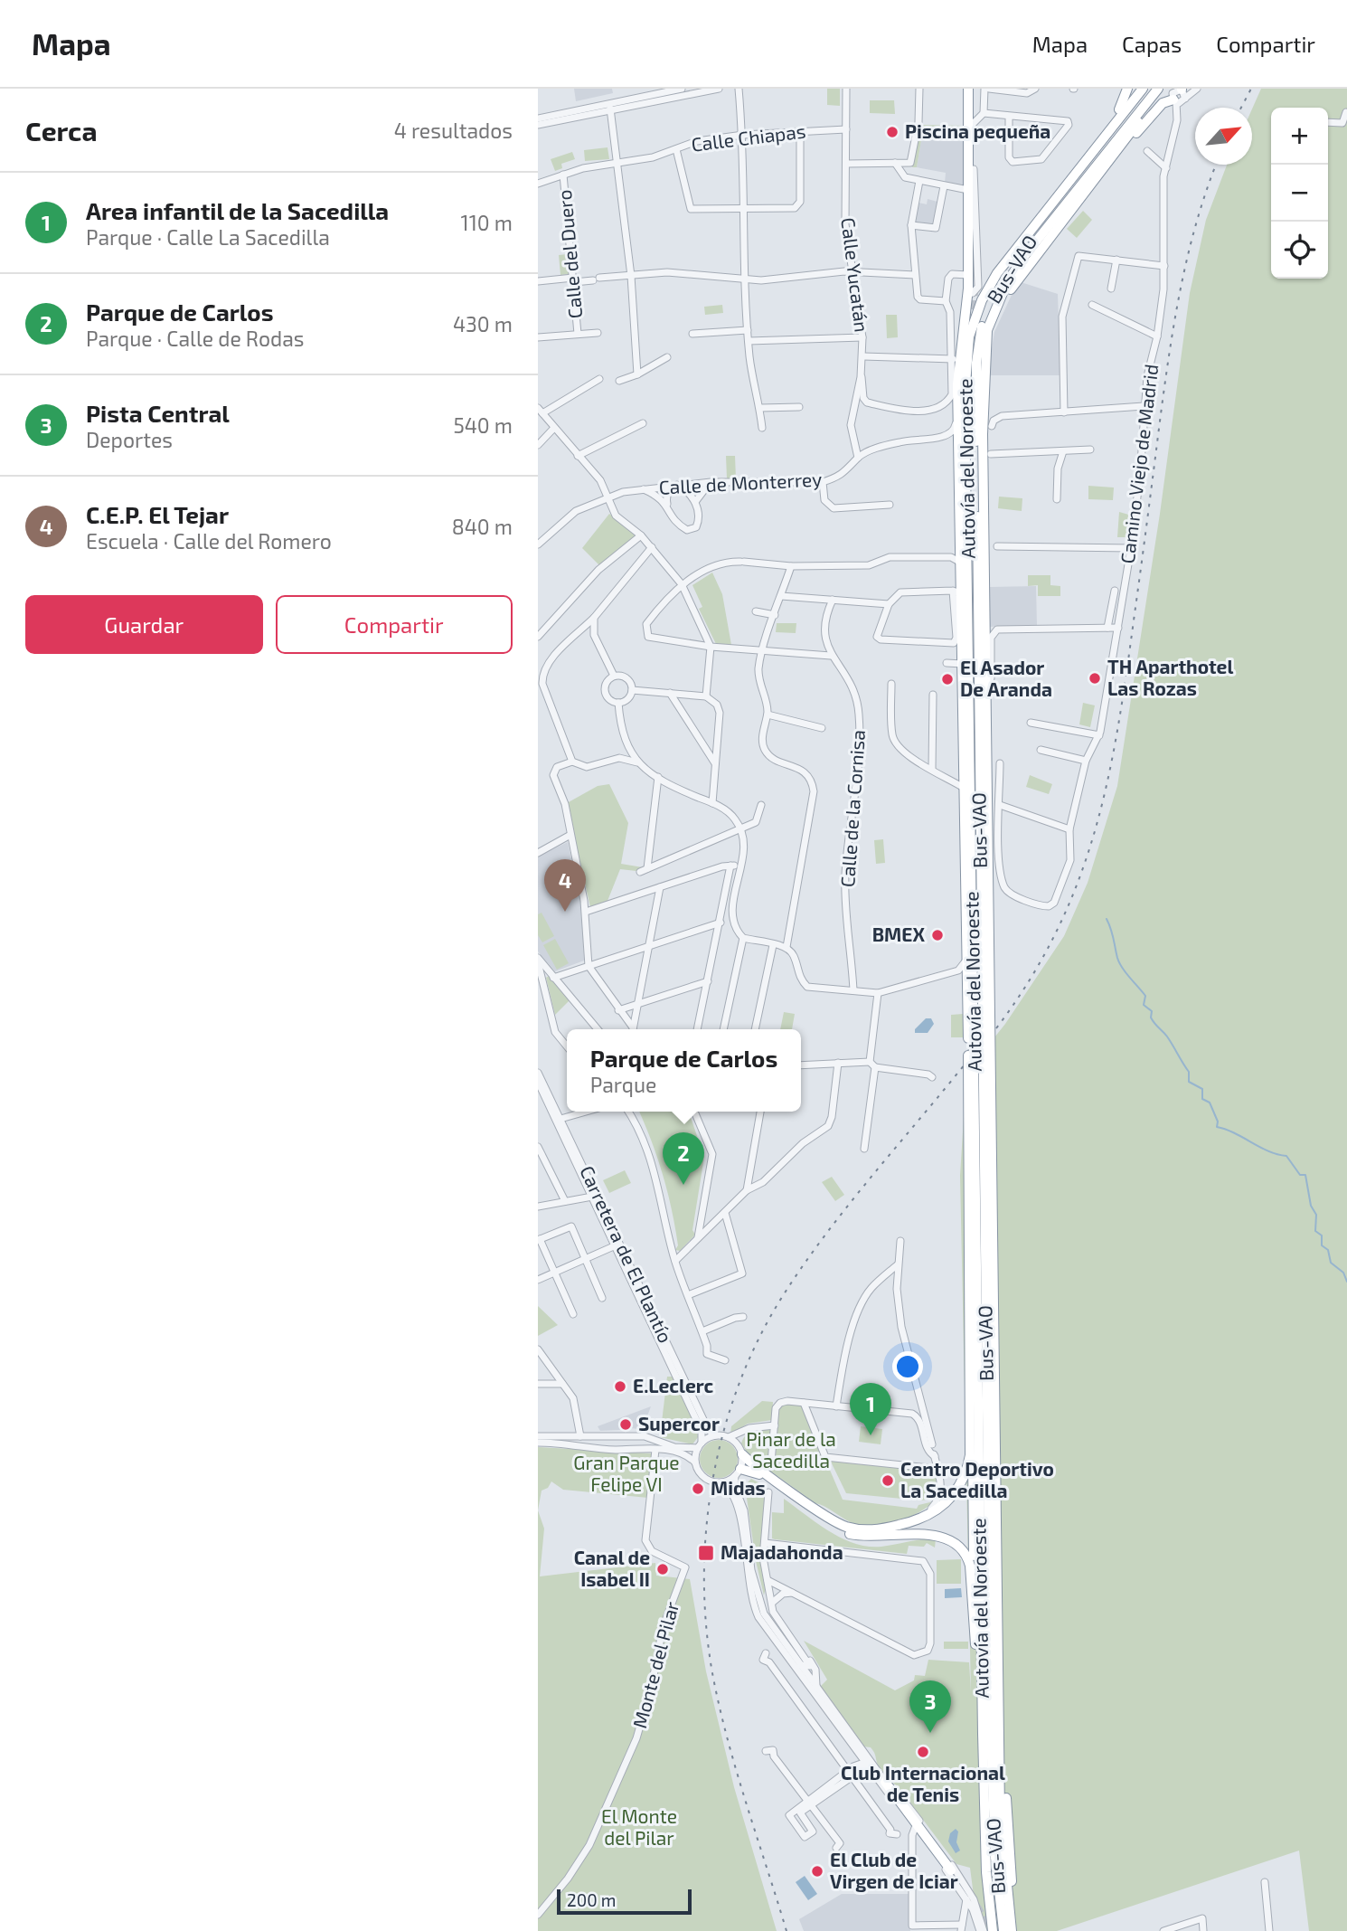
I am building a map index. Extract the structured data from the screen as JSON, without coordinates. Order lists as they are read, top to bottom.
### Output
{
  "streets": {
    "highway": ["Bus-VAO", "Autovía del Noroeste"],
    "street": [
      "Calle Chiapas",
      "Calle del Duero",
      "Calle Yucatán",
      "Camino Viejo de Madrid",
      "Calle de Monterrey",
      "Calle de la Cornisa",
      "Carretera de El Plantío",
      "Monte del Pilar"
    ]
  },
  "crossings": [
    ["Calle Chiapas", "Calle del Duero"],
    ["Calle Chiapas", "Calle Yucatán"],
    ["Calle Yucatán", "Calle de Monterrey"]
  ],
  "parks": ["Pinar de la Sacedilla", "Gran Parque Felipe VI", "El Monte del Pilar"],
  "places": {
    "other": [
      "Piscina pequeña",
      "TH Aparthotel Las Rozas",
      "El Asador De Aranda",
      "BMEX",
      "E.Leclerc",
      "Supercor",
      "Centro Deportivo La Sacedilla",
      "Midas",
      "Canal de Isabel II",
      "Club Internacional de Tenis",
      "El Club de Virgen de Iciar"
    ],
    "transit": ["Majadahonda"]
  },
  "scale_bar": "200 m",
  "north": "top right",
  "page": {
    "header": "Mapa",
    "nav": ["Mapa", "Capas", "Compartir"],
    "heading": ["Cerca", "4 resultados"],
    "map_buttons": ["+", "−"],
    "list": [
      {
        "mark": "1",
        "name": "Area infantil de la Sacedilla",
        "note": "Parque · Calle La Sacedilla",
        "value": "110 m"
      },
      {
        "mark": "2",
        "name": "Parque de Carlos",
        "note": "Parque · Calle de Rodas",
        "value": "430 m"
      },
      {
        "mark": "3",
        "name": "Pista Central",
        "note": "Deportes",
        "value": "540 m"
      },
      {
        "mark": "4",
        "name": "C.E.P. El Tejar",
        "note": "Escuela · Calle del Romero",
        "value": "840 m"
      }
    ],
    "buttons": ["Guardar", "Compartir"],
    "pins": [
      "4",
      "2",
      "1",
      "3"
    ],
    "popup": ["Parque de Carlos", "Parque"],
    "scale": "200 m"
  }
}
